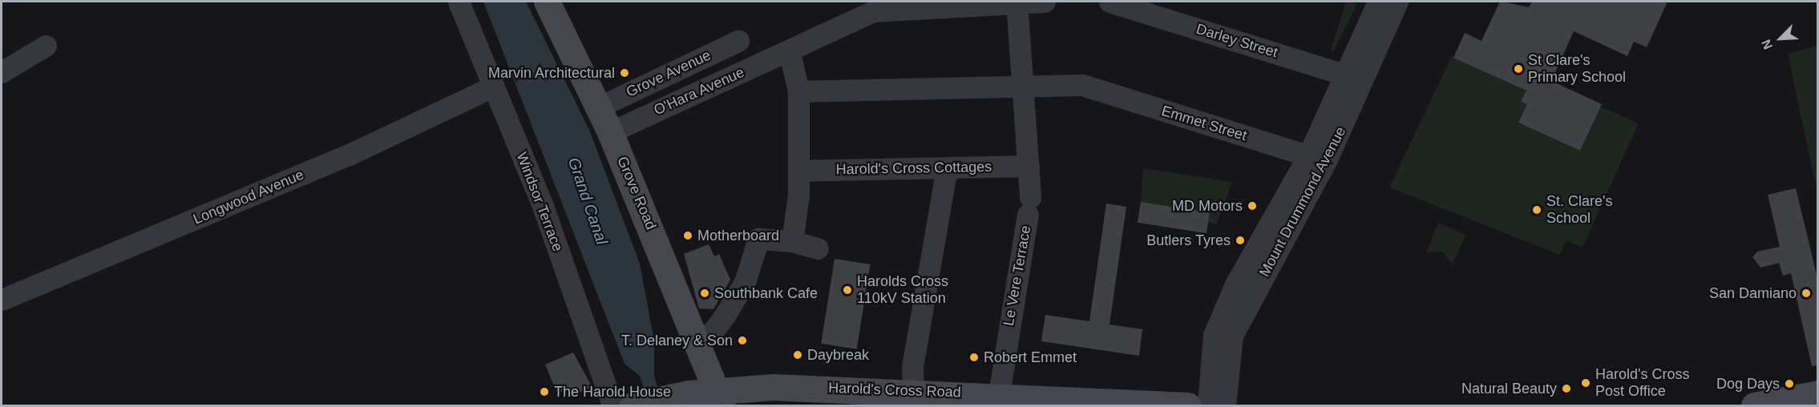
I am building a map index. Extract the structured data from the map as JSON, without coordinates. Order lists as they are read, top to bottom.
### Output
{
  "streets": {
    "main road": ["Grove Road", "Harold's Cross Road"],
    "street": [
      "Darley Street",
      "Grove Avenue",
      "O'Hara Avenue",
      "Emmet Street",
      "Harold's Cross Cottages",
      "Longwood Avenue",
      "Windsor Terrace",
      "Mount Drummond Avenue",
      "Le Vere Terrace"
    ]
  },
  "crossings": [
    ["Darley Street", "Mount Drummond Avenue"],
    ["Grove Avenue", "Grove Road"],
    ["O'Hara Avenue", "Grove Road"],
    ["Emmet Street", "Mount Drummond Avenue"],
    ["Harold's Cross Cottages", "Le Vere Terrace"],
    ["Grove Road", "Harold's Cross Road"],
    ["Longwood Avenue", "Windsor Terrace"],
    ["Windsor Terrace", "Harold's Cross Road"],
    ["Le Vere Terrace", "Harold's Cross Road"]
  ],
  "water": ["Grand Canal"],
  "places": [
    "St Clare's Primary School",
    "Marvin Architectural",
    "MD Motors",
    "St. Clare's School",
    "Motherboard",
    "Butlers Tyres",
    "Harolds Cross 110kV Station",
    "Southbank Cafe",
    "San Damiano",
    "T. Delaney & Son",
    "Daybreak",
    "Robert Emmet",
    "Harold's Cross Post Office",
    "Dog Days",
    "Natural Beauty",
    "The Harold House"
  ],
  "north": "bottom left"
}
